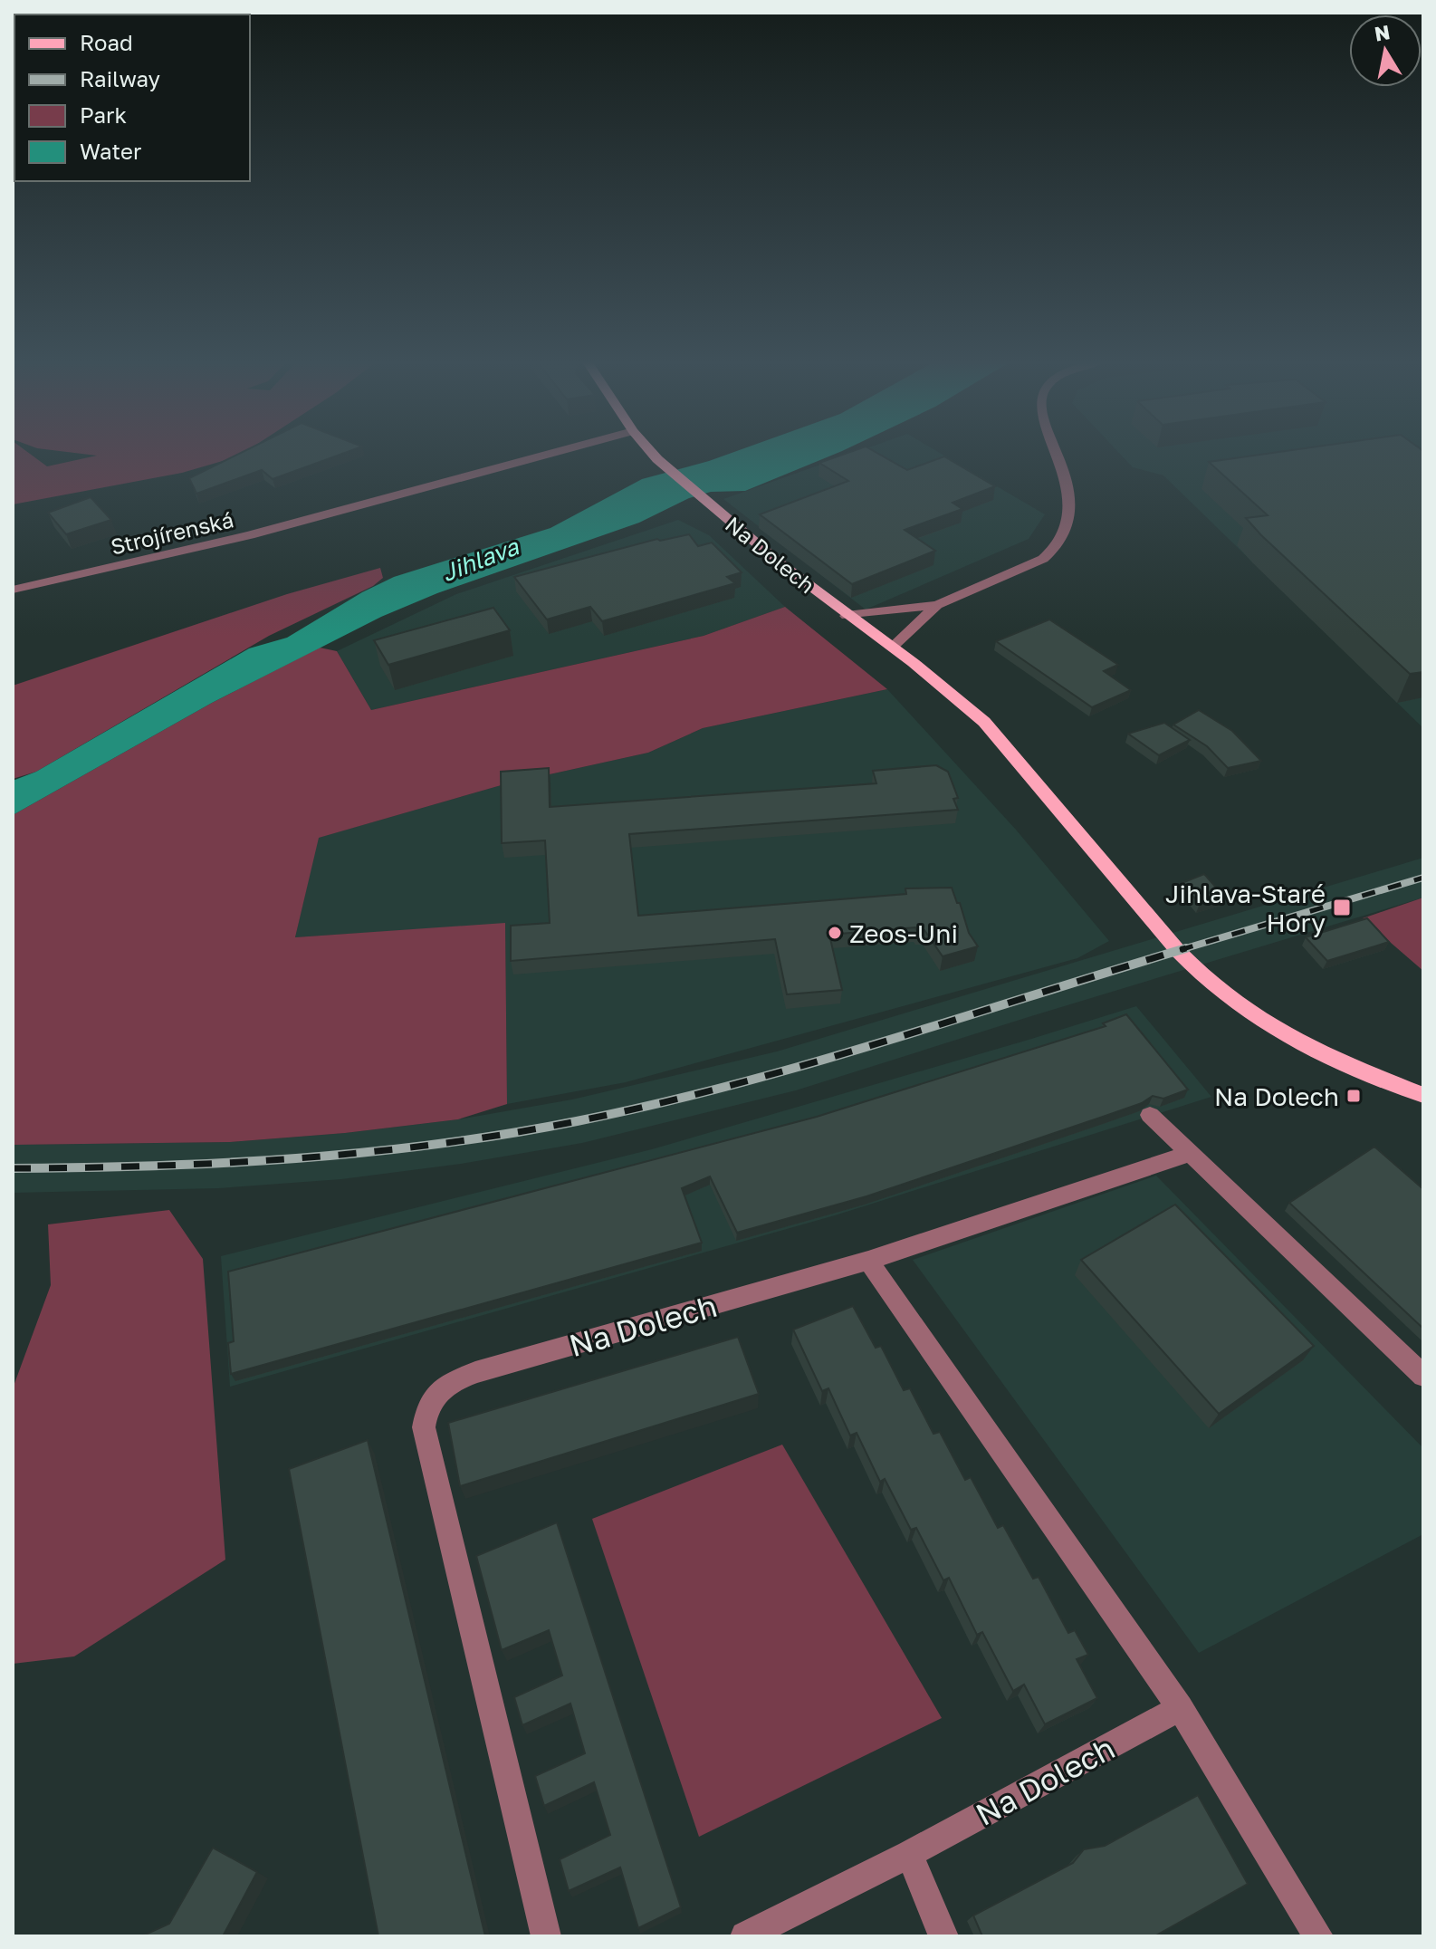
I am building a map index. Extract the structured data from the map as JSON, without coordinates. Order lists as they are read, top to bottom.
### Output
{
  "streets": {
    "main road": ["Na Dolech"],
    "street": ["Strojírenská"]
  },
  "water": ["Jihlava"],
  "places": {
    "transit": ["Jihlava-Staré Hory", "Na Dolech"],
    "other": ["Zeos-Uni"]
  },
  "legend": [
    "Road",
    "Railway",
    "Park",
    "Water"
  ],
  "north": "top"
}
